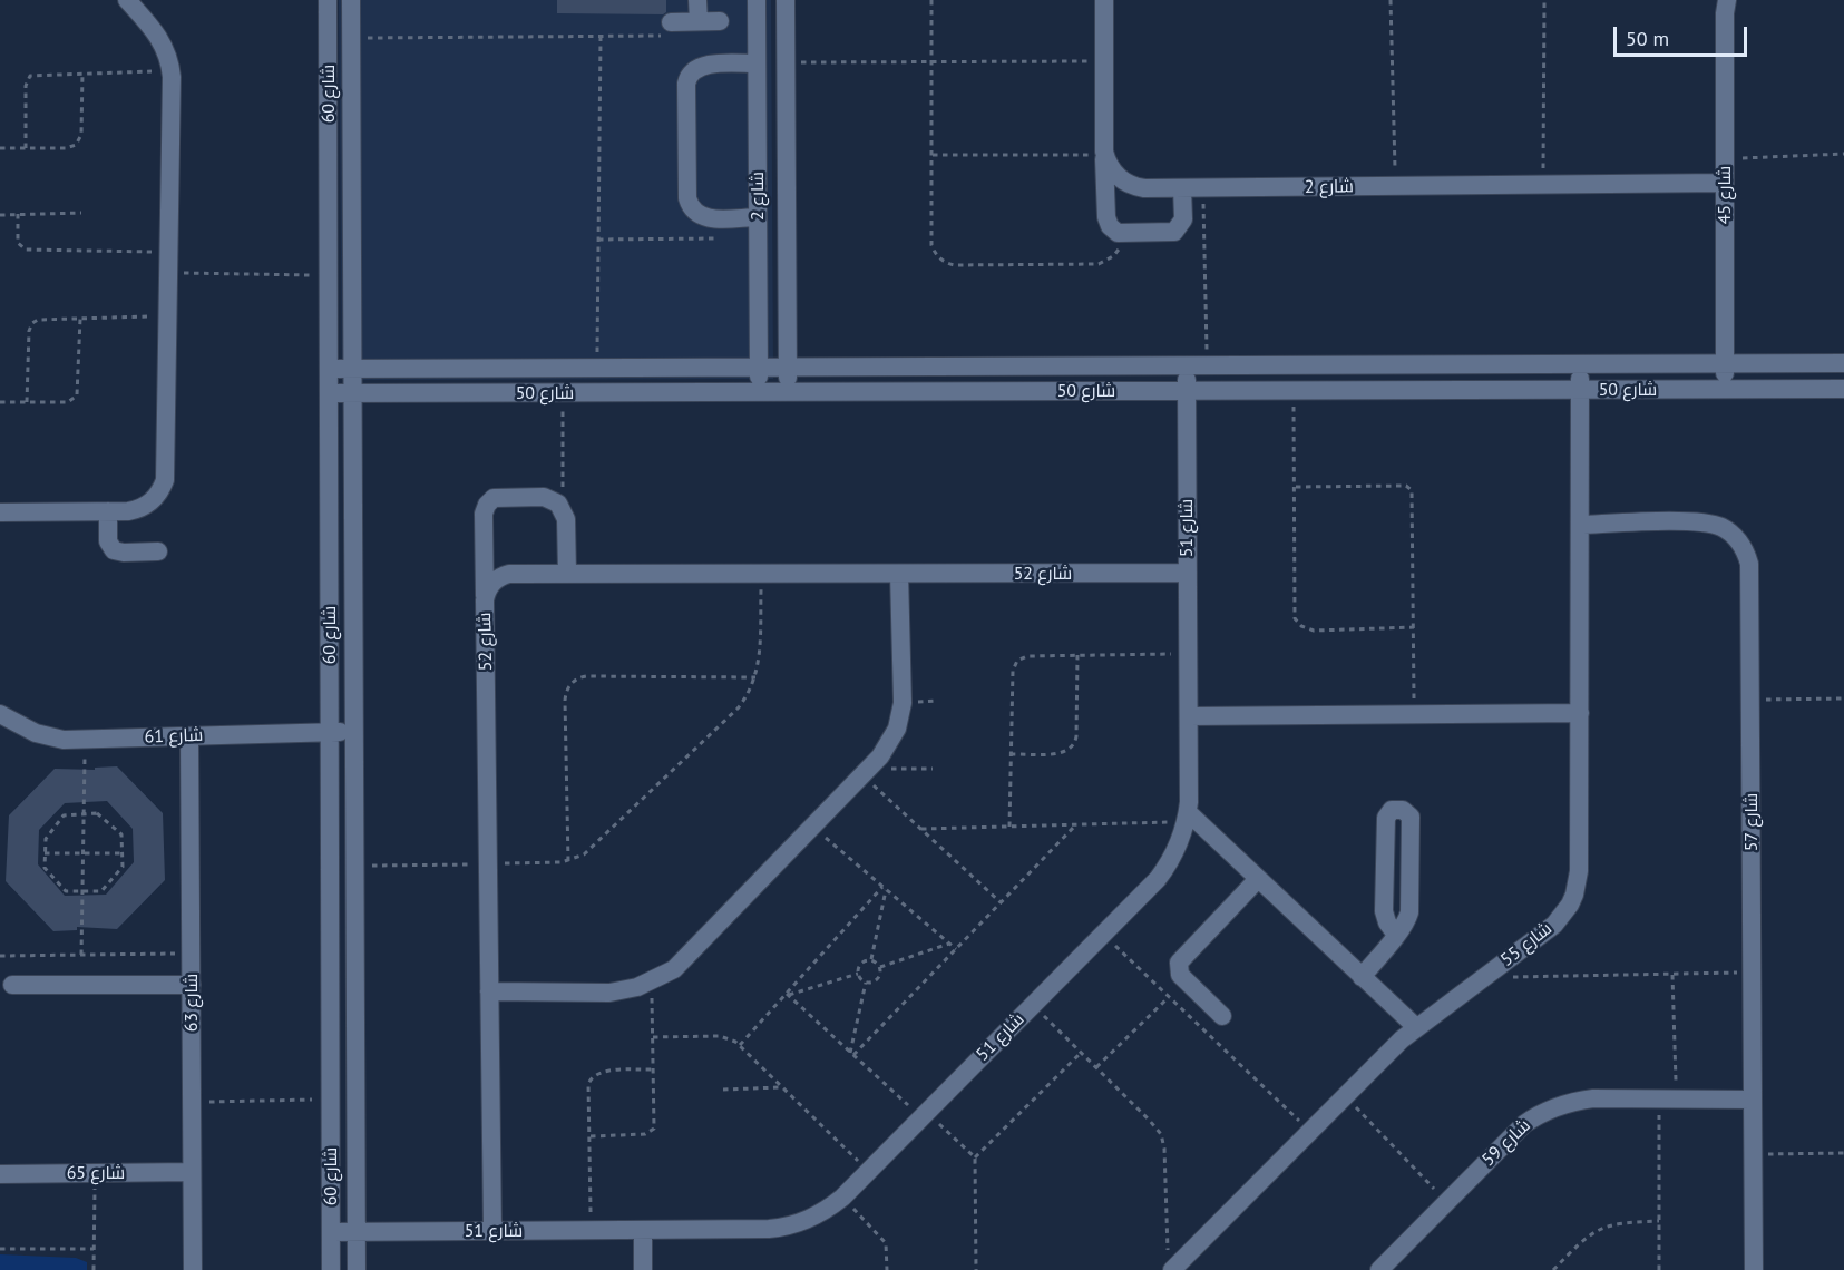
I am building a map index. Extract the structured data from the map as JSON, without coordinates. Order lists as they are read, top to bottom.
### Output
{
  "streets": {
    "street": [
      "شارع 60",
      "شارع 2",
      "شارع 45",
      "شارع 50",
      "شارع 51",
      "شارع 52",
      "شارع 61",
      "شارع 57",
      "شارع 55",
      "شارع 63",
      "شارع 59",
      "شارع 65"
    ]
  },
  "crossings": [
    ["شارع 60", "شارع 50"],
    ["شارع 60", "شارع 51"],
    ["شارع 60", "شارع 61"],
    ["شارع 2", "شارع 45"],
    ["شارع 2", "شارع 50"],
    ["شارع 45", "شارع 50"],
    ["شارع 50", "شارع 51"],
    ["شارع 50", "شارع 55"],
    ["شارع 51", "شارع 52"],
    ["شارع 61", "شارع 63"],
    ["شارع 57", "شارع 55"],
    ["شارع 57", "شارع 59"],
    ["شارع 63", "شارع 65"]
  ],
  "scale_bar": "50 m"
}
